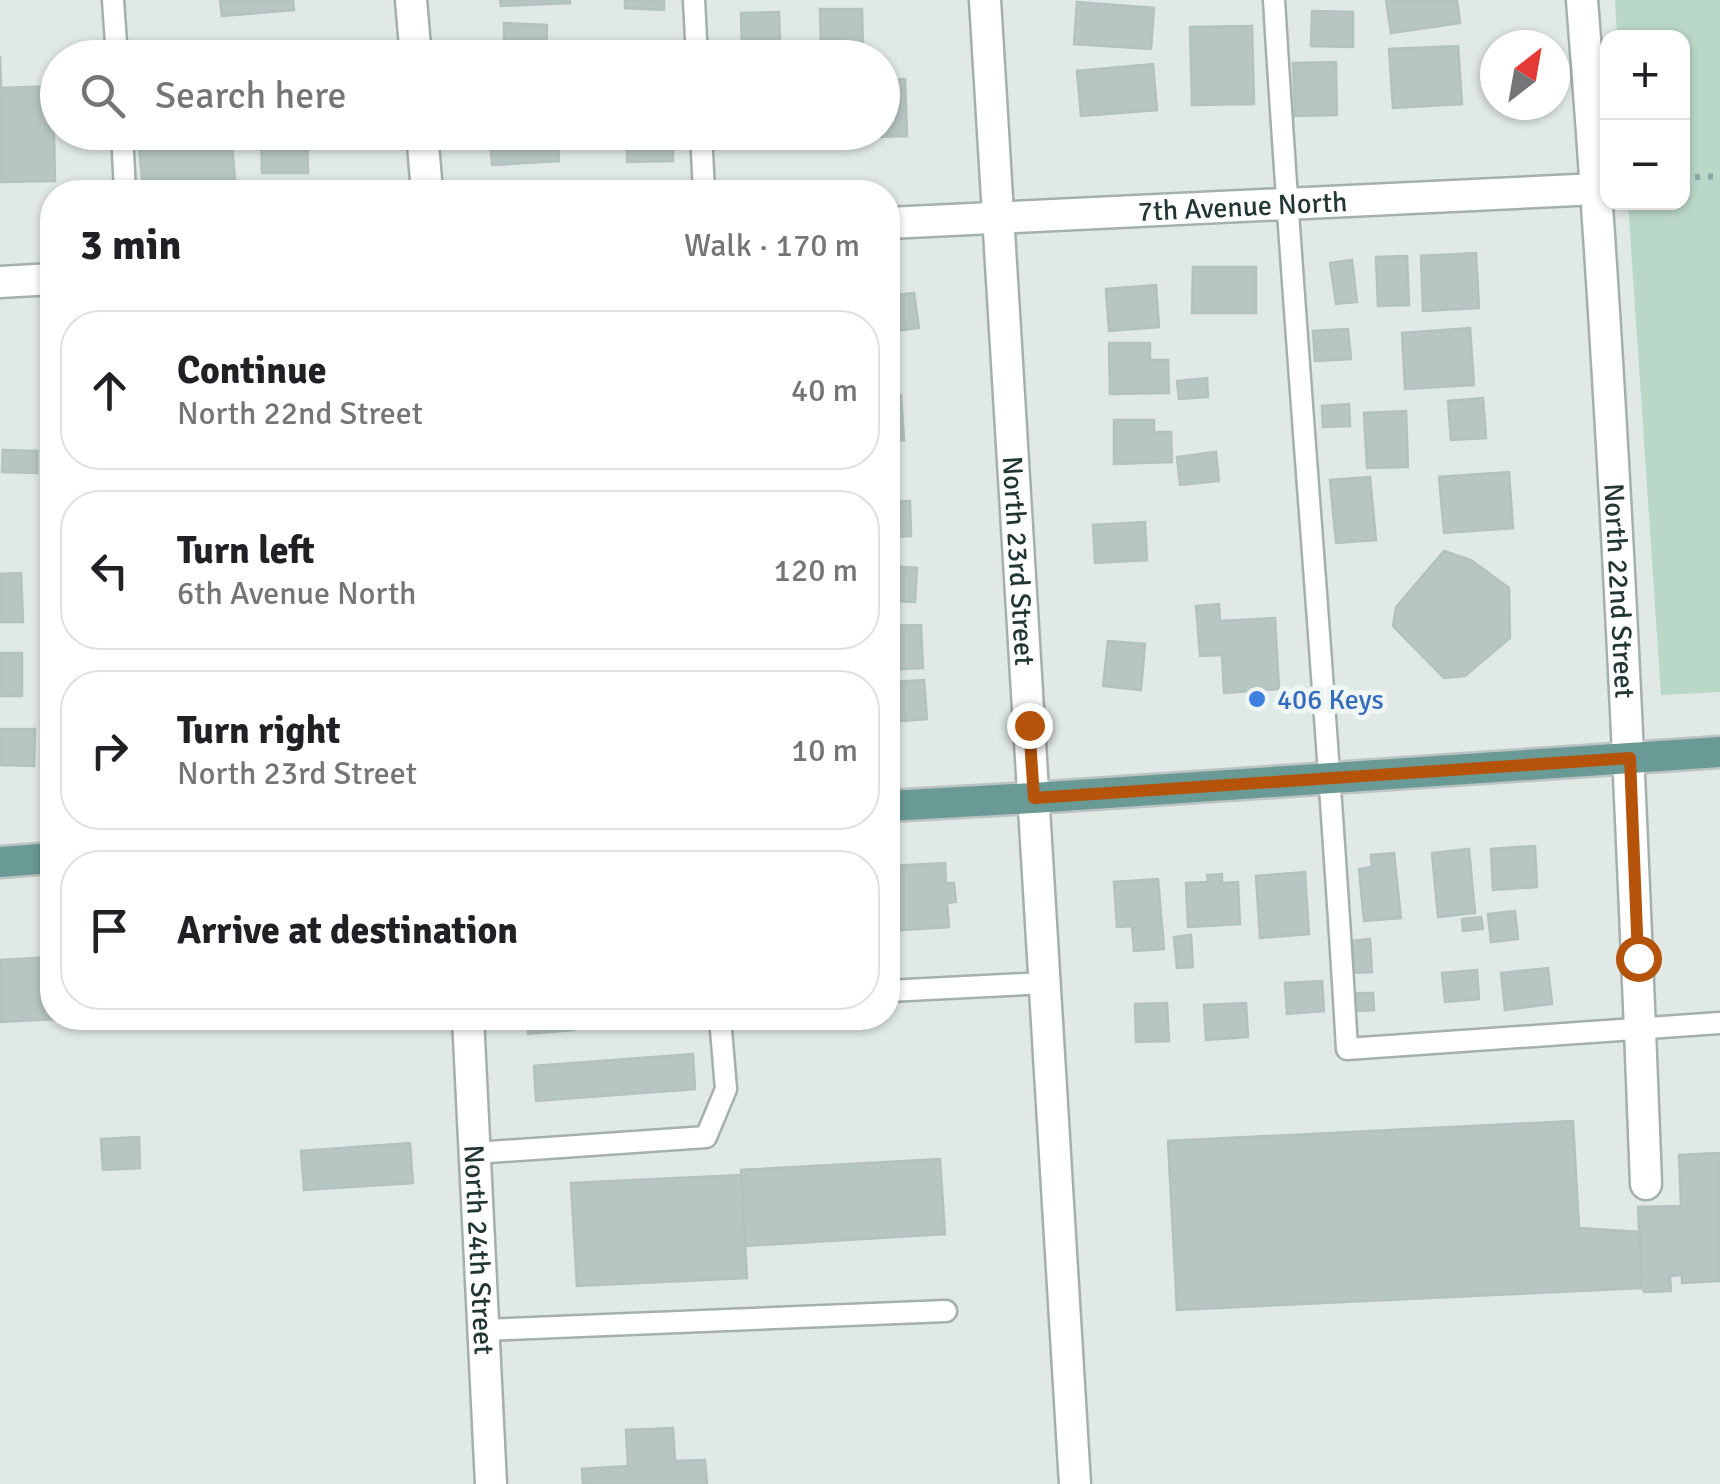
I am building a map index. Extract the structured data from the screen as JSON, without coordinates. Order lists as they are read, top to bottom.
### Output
{
  "streets": {
    "street": [
      "7th Avenue North",
      "North 23rd Street",
      "North 22nd Street",
      "North 24th Street"
    ]
  },
  "crossings": [
    ["7th Avenue North", "North 23rd Street"],
    ["7th Avenue North", "North 22nd Street"]
  ],
  "places": ["406 Keys"],
  "north": "top right",
  "page": {
    "map_buttons": ["+", "−"],
    "search": "Search here",
    "heading": ["3 min", "Walk · 170 m"],
    "list": [
      ["Continue", "North 22nd Street", "40 m"],
      ["Turn left", "6th Avenue North", "120 m"],
      ["Turn right", "North 23rd Street", "10 m"],
      "Arrive at destination"
    ]
  }
}
